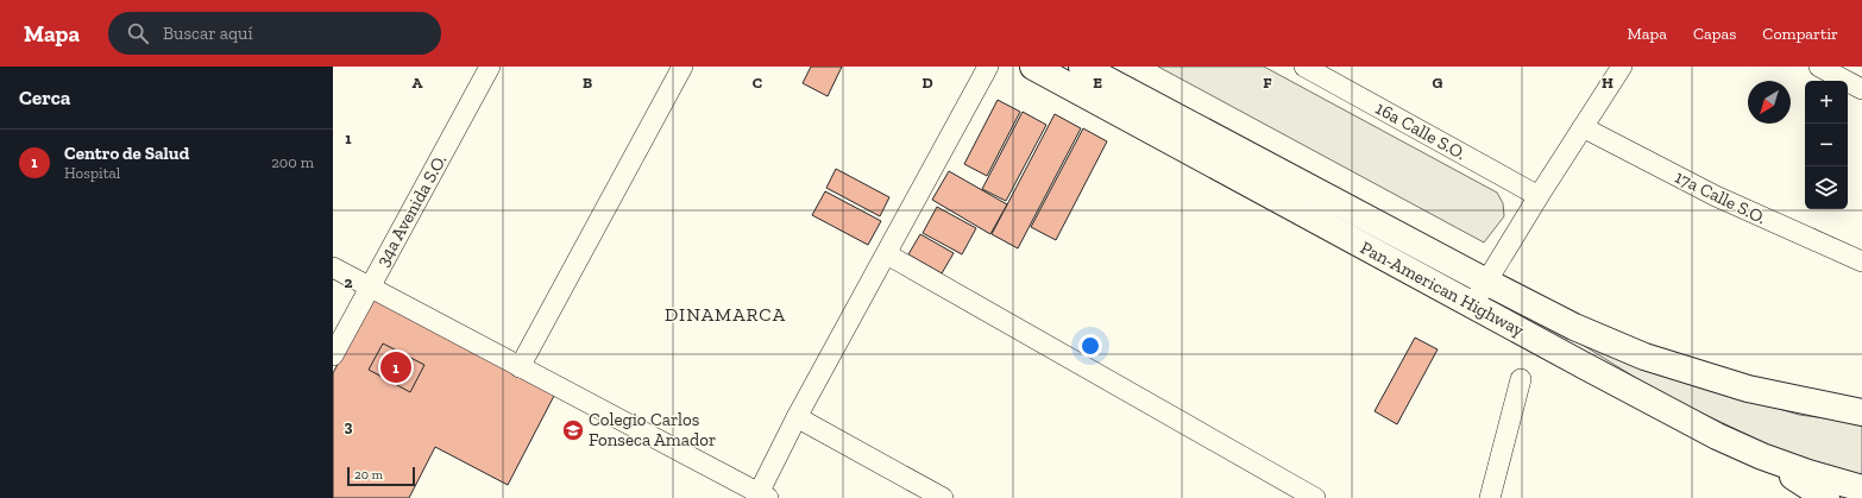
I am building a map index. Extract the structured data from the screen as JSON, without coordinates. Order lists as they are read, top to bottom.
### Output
{
  "streets": {
    "highway": ["Pan-American Highway"],
    "street": ["16a Calle S.O.", "17a Calle S.O.", "34a Avenida S.O."]
  },
  "districts": ["DINAMARCA"],
  "places": {
    "school or university": ["Colegio Carlos Fonseca Amador"]
  },
  "scale_bar": "20 m",
  "north": "bottom left",
  "page": {
    "header": "Mapa",
    "search": "Buscar aquí",
    "nav": ["Mapa", "Capas", "Compartir"],
    "heading": "Cerca",
    "map_buttons": ["+", "−"],
    "list": [
      {
        "mark": "1",
        "name": "Centro de Salud",
        "note": "Hospital",
        "value": "200 m"
      }
    ],
    "pins": "1",
    "scale": "20 m"
  },
  "grid": {
    "columns": [
      "A",
      "B",
      "C",
      "D",
      "E",
      "F",
      "G",
      "H"
    ],
    "rows": ["1", "2", "3"]
  }
}
